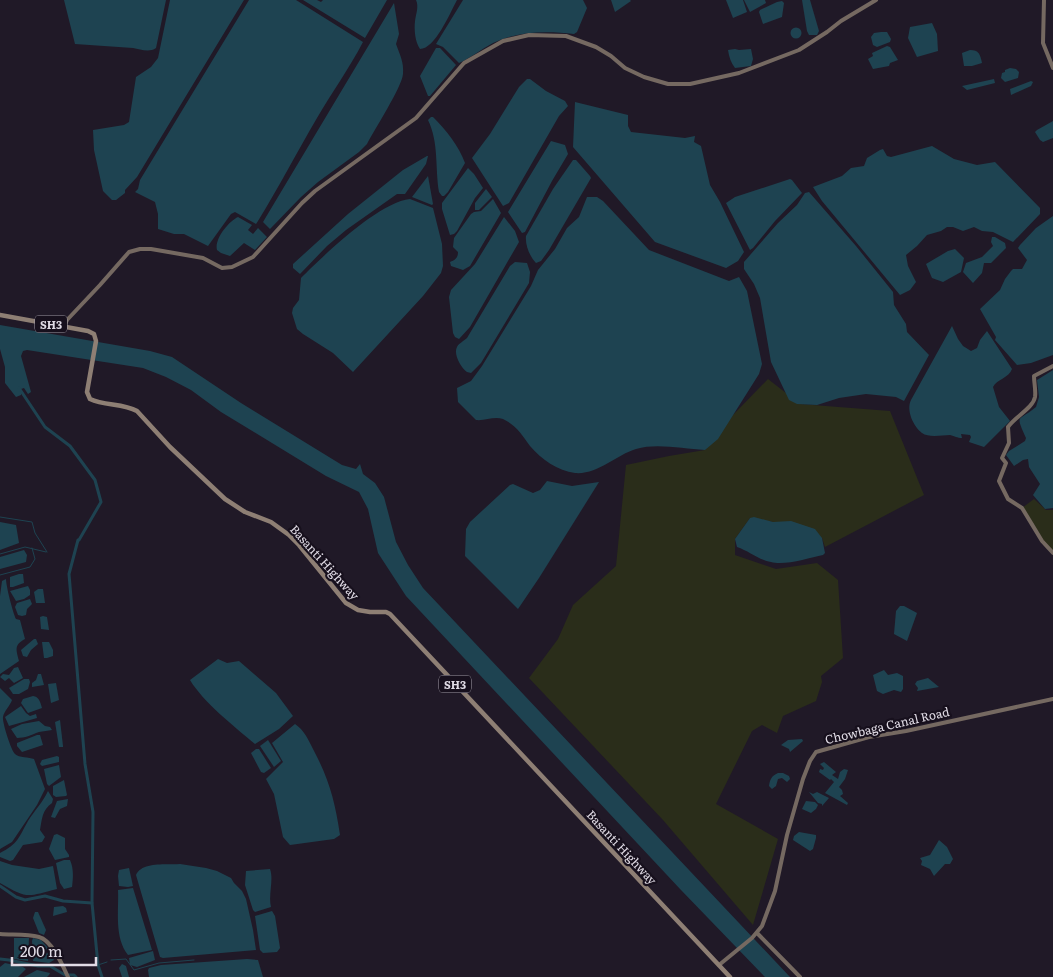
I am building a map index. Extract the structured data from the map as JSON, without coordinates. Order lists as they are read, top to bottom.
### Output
{
  "streets": {
    "main road": ["SH3", "Basanti Highway"],
    "street": ["Chowbaga Canal Road"]
  },
  "crossings": [
    ["SH3", "Basanti Highway"],
    ["Basanti Highway", "Chowbaga Canal Road"]
  ],
  "scale_bar": "200 m"
}
